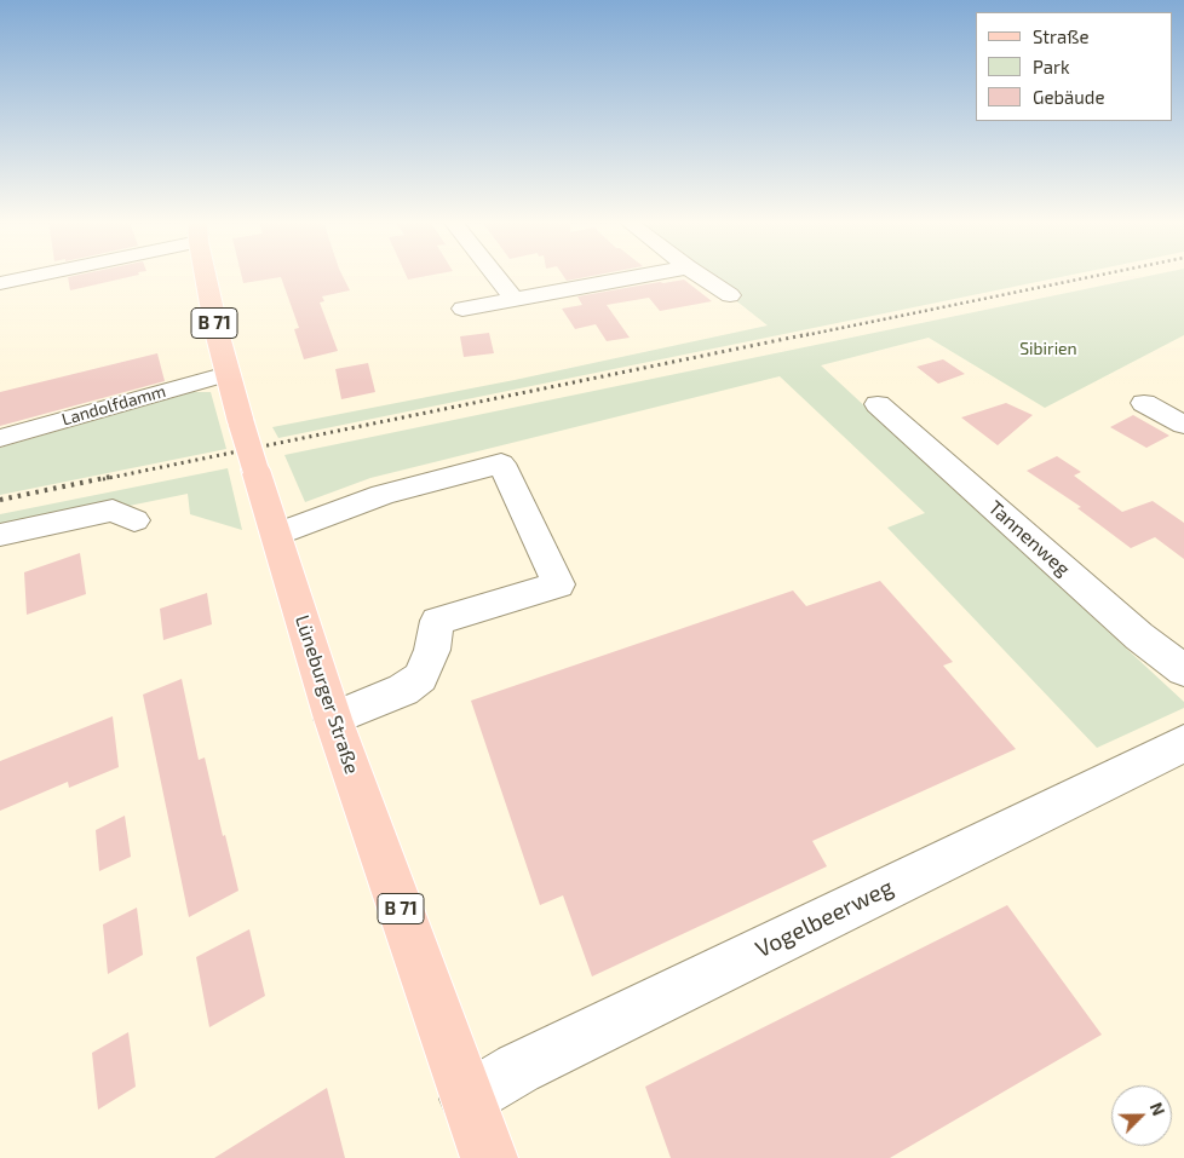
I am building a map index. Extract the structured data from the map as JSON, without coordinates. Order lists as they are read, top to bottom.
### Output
{
  "streets": {
    "main road": ["B 71", "Lüneburger Straße"],
    "street": ["Landolfdamm", "Tannenweg", "Vogelbeerweg"]
  },
  "crossings": [
    ["Landolfdamm", "Lüneburger Straße"],
    ["Lüneburger Straße", "Vogelbeerweg"]
  ],
  "parks": ["Sibirien"],
  "legend": ["Straße", "Park", "Gebäude"],
  "north": "top right"
}
